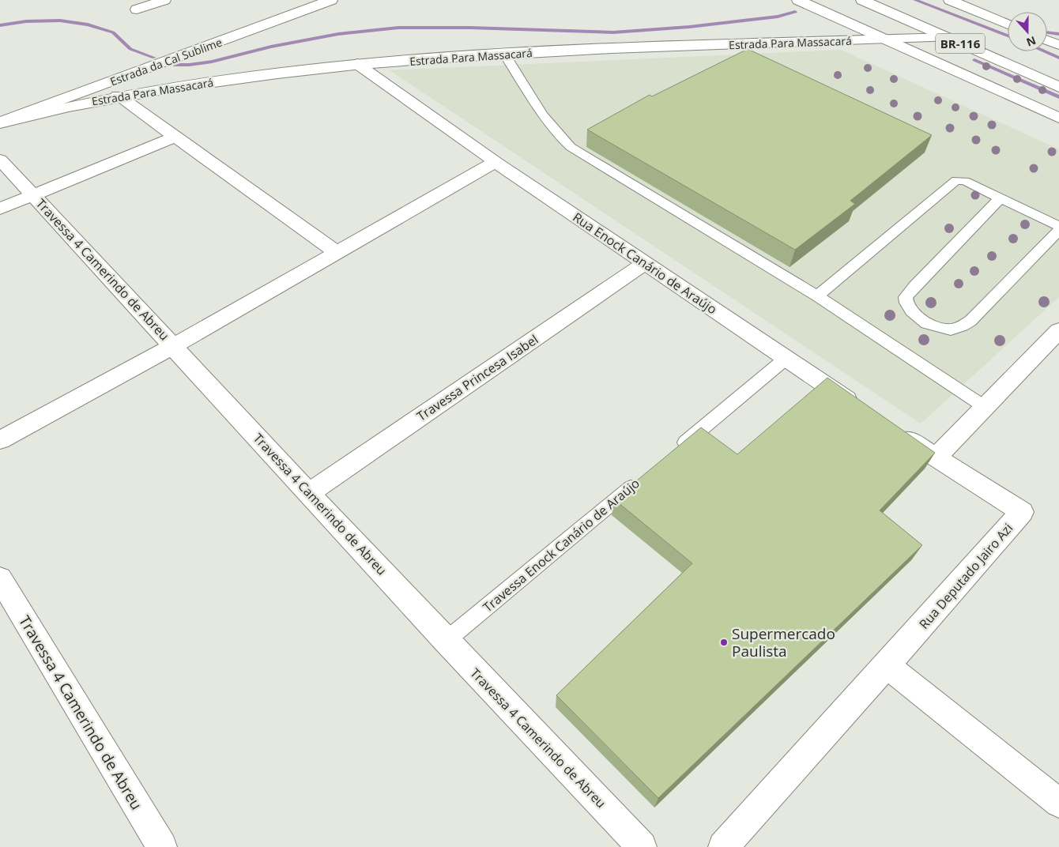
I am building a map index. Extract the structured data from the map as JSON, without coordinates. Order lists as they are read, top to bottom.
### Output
{
  "streets": {
    "main road": [
      "Estrada Para Massacará",
      "BR-116",
      "Estrada da Cal Sublime",
      "Rua Enock Canário de Araújo",
      "Travessa 4 Camerindo de Abreu",
      "Travessa Princesa Isabel",
      "Rua Deputado Jairo Azi"
    ],
    "lane": ["Travessa Enock Canário de Araújo"]
  },
  "crossings": [
    ["Estrada Para Massacará", "BR-116"],
    ["Estrada Para Massacará", "Estrada da Cal Sublime"],
    ["Estrada Para Massacará", "Rua Enock Canário de Araújo"],
    ["Rua Enock Canário de Araújo", "Travessa Princesa Isabel"],
    ["Travessa 4 Camerindo de Abreu", "Travessa Princesa Isabel"],
    ["Travessa 4 Camerindo de Abreu", "Travessa Enock Canário de Araújo"]
  ],
  "places": ["Supermercado Paulista"],
  "north": "bottom"
}
